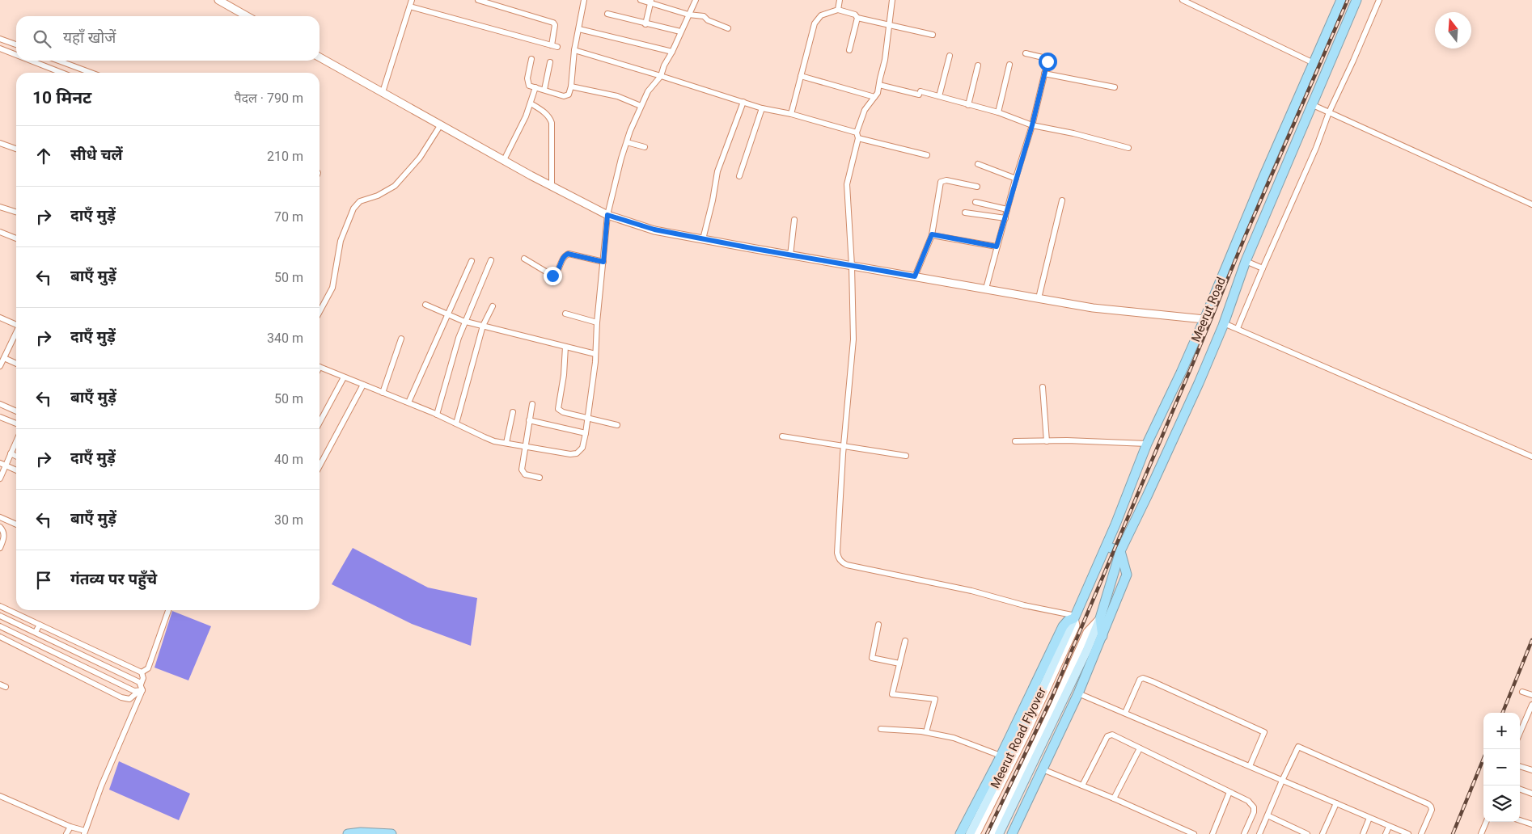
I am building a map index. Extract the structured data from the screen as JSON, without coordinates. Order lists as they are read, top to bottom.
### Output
{
  "streets": {
    "highway": ["Meerut Road"],
    "main road": ["Meerut Road Flyover"]
  },
  "crossings": [
    ["Meerut Road", "Meerut Road Flyover"]
  ],
  "north": "top",
  "page": {
    "search": "यहाँ खोजें",
    "heading": ["10 मिनट", "पैदल · 790 m"],
    "list": [
      ["सीधे चलें", "210 m"],
      ["दाएँ मुड़ें", "70 m"],
      ["बाएँ मुड़ें", "50 m"],
      ["दाएँ मुड़ें", "340 m"],
      ["बाएँ मुड़ें", "50 m"],
      ["दाएँ मुड़ें", "40 m"],
      ["बाएँ मुड़ें", "30 m"],
      "गंतव्य पर पहुँचे"
    ],
    "map_buttons": ["+", "−"]
  }
}
